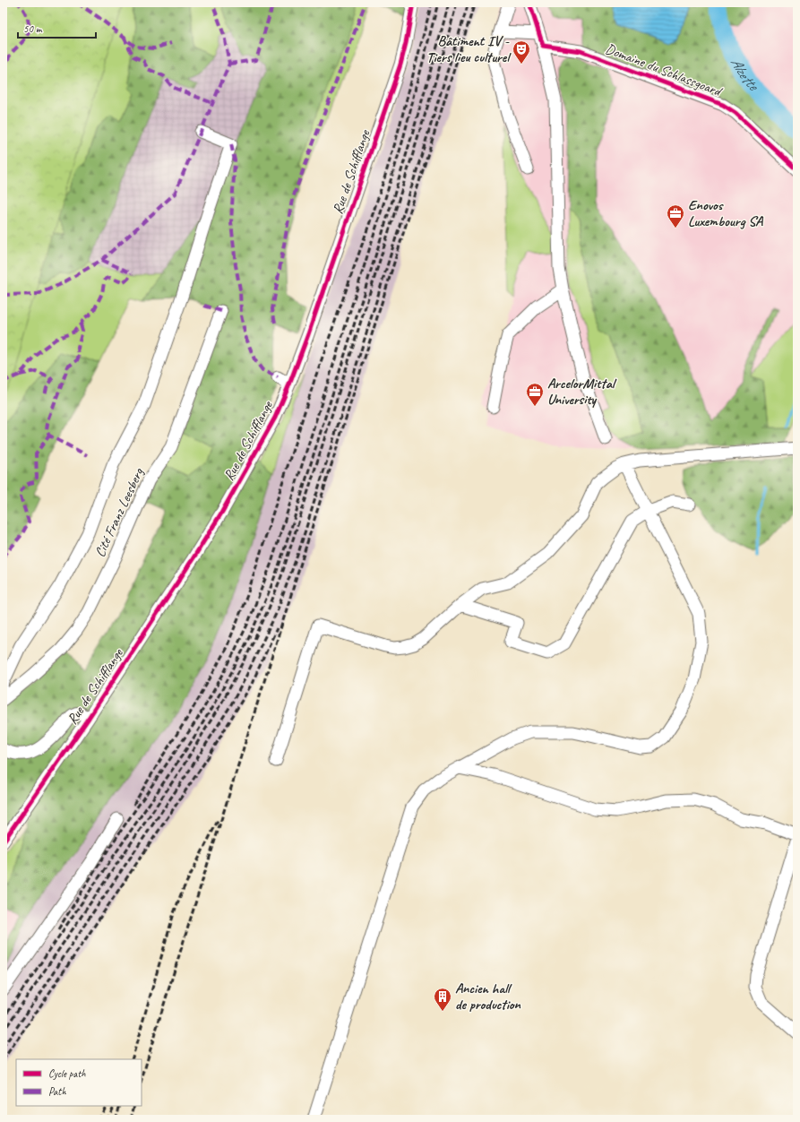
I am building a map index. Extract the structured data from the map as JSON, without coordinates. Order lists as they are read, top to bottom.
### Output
{
  "streets": {
    "street": ["Domaine du Schlassgoard", "Rue de Schifflange", "Cité Franz Leesberg"]
  },
  "water": ["Alzette"],
  "places": {
    "theatre": ["Bâtiment IV - Tiers lieu culturel"],
    "office": ["Enovos Luxembourg SA", "ArcelorMittal University"],
    "building": ["Ancien hall de production"]
  },
  "legend": ["Cycle path", "Path"],
  "scale_bar": "50 m"
}
